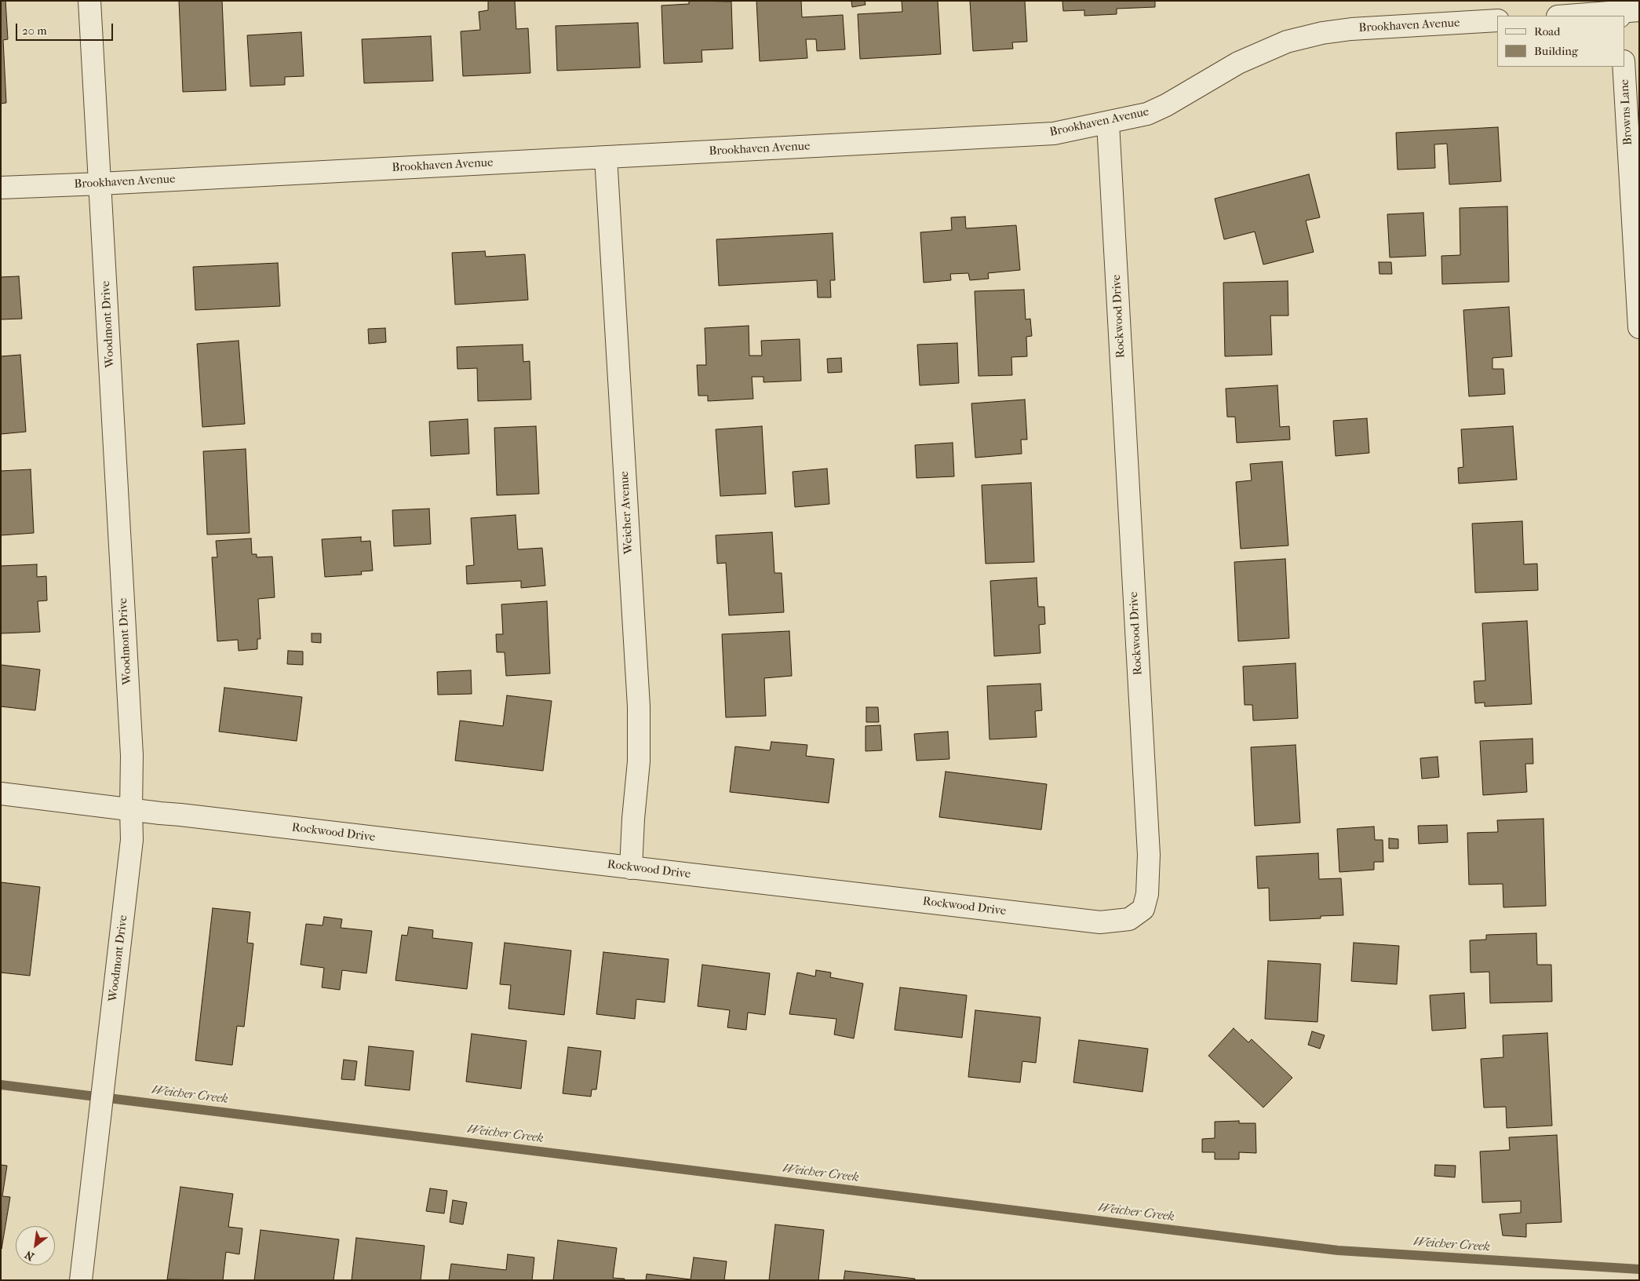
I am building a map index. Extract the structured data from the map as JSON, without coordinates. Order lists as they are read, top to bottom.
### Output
{
  "streets": {
    "street": [
      "Brookhaven Avenue",
      "Browns Lane",
      "Rockwood Drive",
      "Woodmont Drive",
      "Weicher Avenue"
    ]
  },
  "crossings": [
    ["Brookhaven Avenue", "Rockwood Drive"],
    ["Brookhaven Avenue", "Woodmont Drive"],
    ["Brookhaven Avenue", "Weicher Avenue"],
    ["Rockwood Drive", "Woodmont Drive"],
    ["Rockwood Drive", "Weicher Avenue"]
  ],
  "water": ["Weicher Creek"],
  "legend": ["Road", "Building"],
  "scale_bar": "20 m",
  "north": "bottom left"
}
